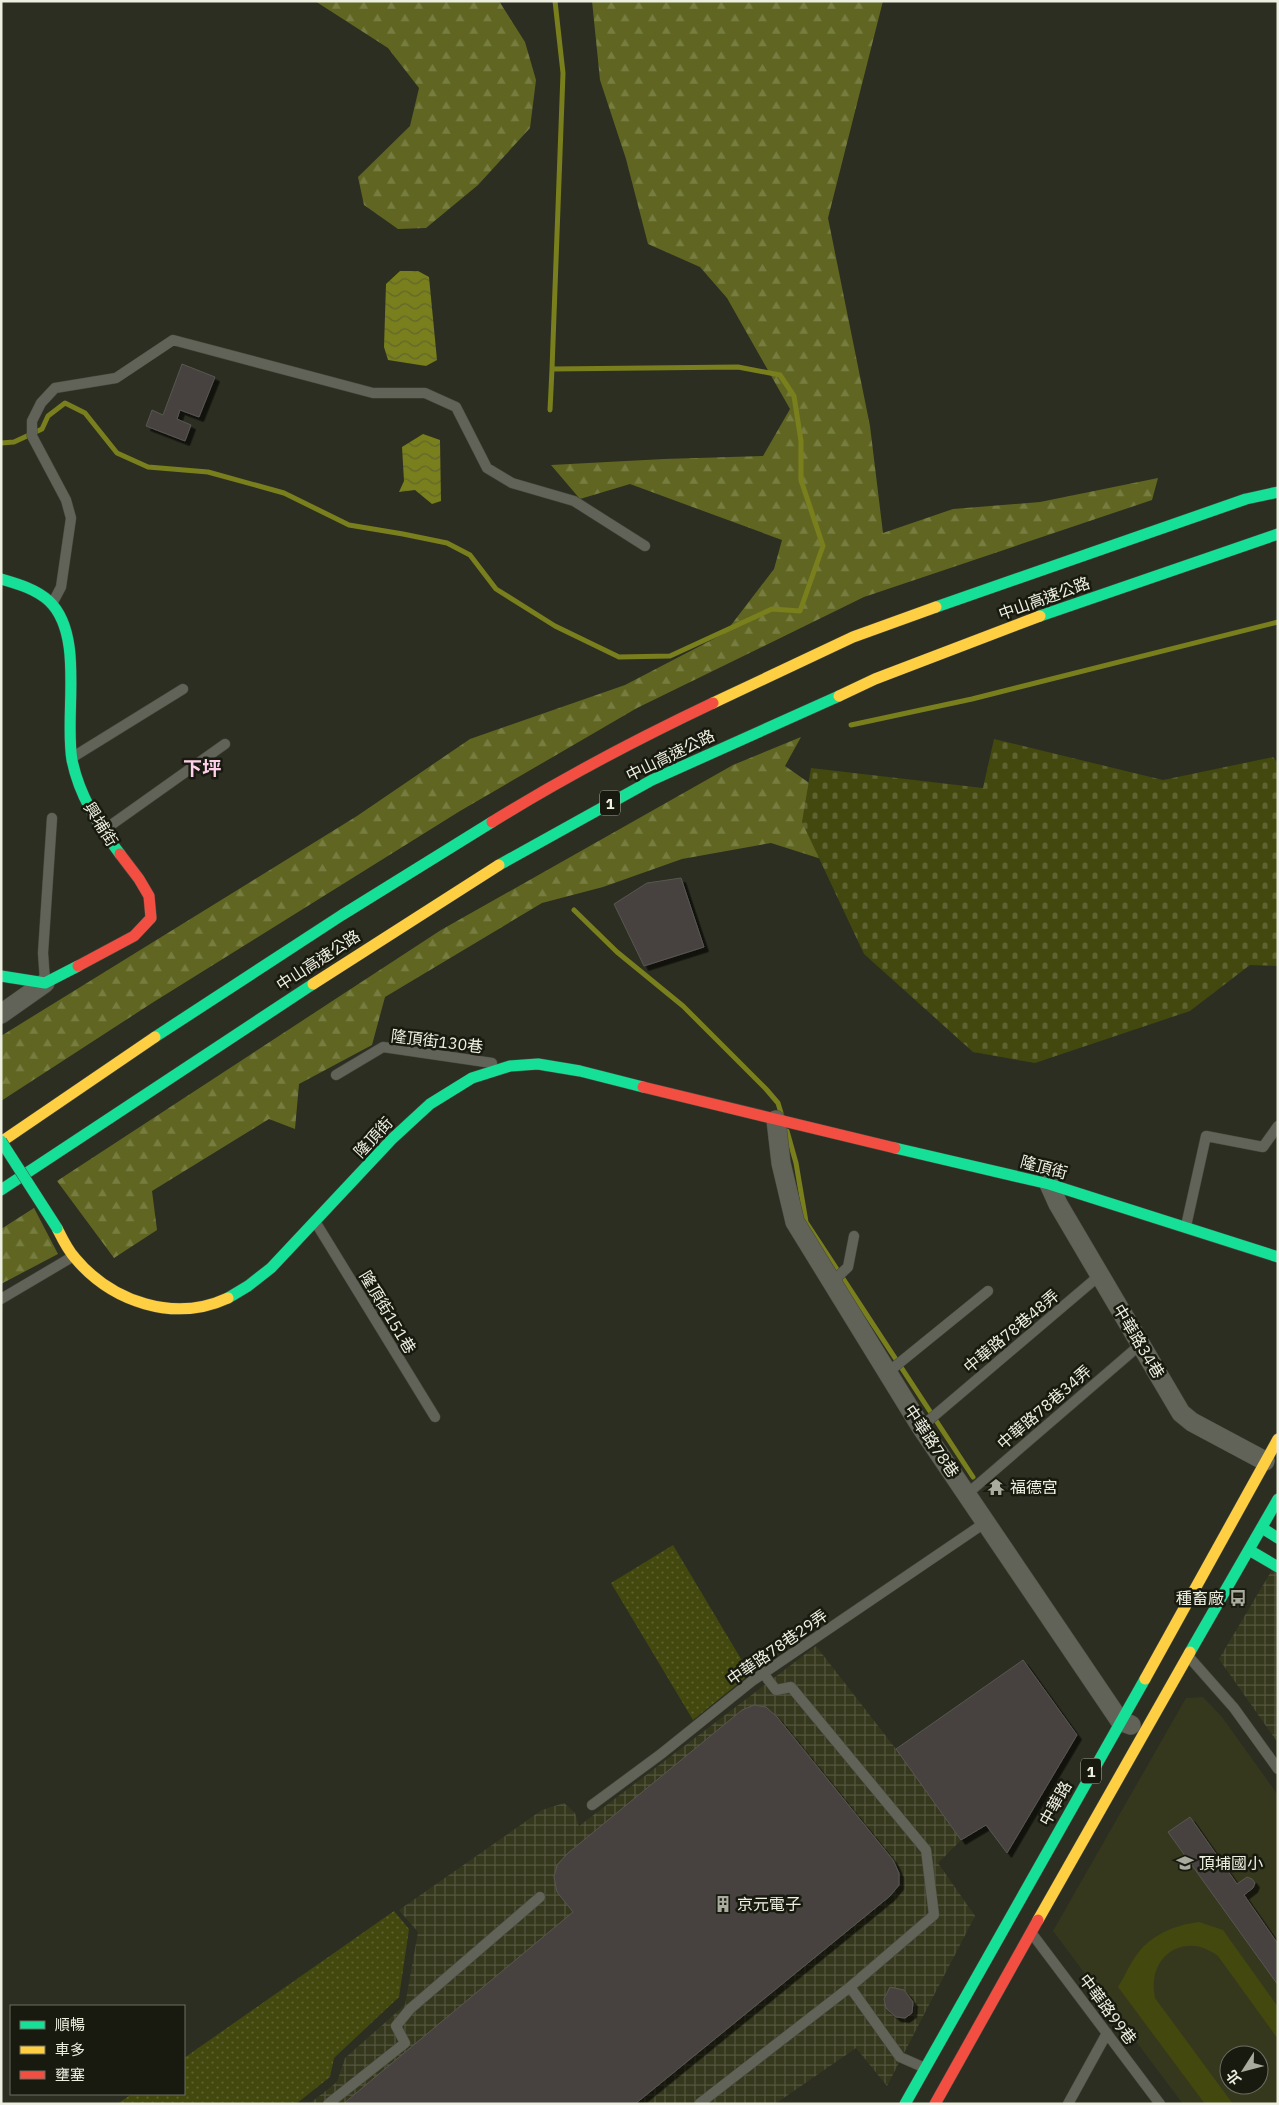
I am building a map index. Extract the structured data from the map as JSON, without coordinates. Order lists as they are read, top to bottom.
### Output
{
  "streets": {
    "main road": [
      "中山高速公路",
      "1",
      "興埔街",
      "隆頂街",
      "中華路"
    ],
    "street": ["中華路34巷", "中華路78巷"],
    "lane": [
      "隆頂街130巷",
      "隆頂街151巷",
      "中華路78巷48弄",
      "中華路78巷34弄",
      "中華路78巷29弄",
      "中華路99巷"
    ]
  },
  "crossings": [
    ["中山高速公路", "隆頂街"],
    ["隆頂街130巷", "隆頂街"],
    ["隆頂街", "隆頂街151巷"],
    ["隆頂街", "中華路34巷"],
    ["隆頂街", "中華路78巷"],
    ["中華路78巷48弄", "中華路34巷"],
    ["中華路78巷48弄", "中華路78巷"],
    ["中華路34巷", "中華路78巷34弄"],
    ["中華路34巷", "中華路"],
    ["中華路78巷34弄", "中華路78巷"],
    ["中華路78巷", "中華路78巷29弄"],
    ["中華路78巷", "中華路"],
    ["中華路", "中華路99巷"]
  ],
  "districts": ["下坪"],
  "places": {
    "temple": ["福德宮"],
    "bus stop": ["種畜廠"],
    "school or university": ["頂埔國小"],
    "building": ["京元電子"]
  },
  "legend": ["順暢", "車多", "壅塞"],
  "north": "bottom left"
}
